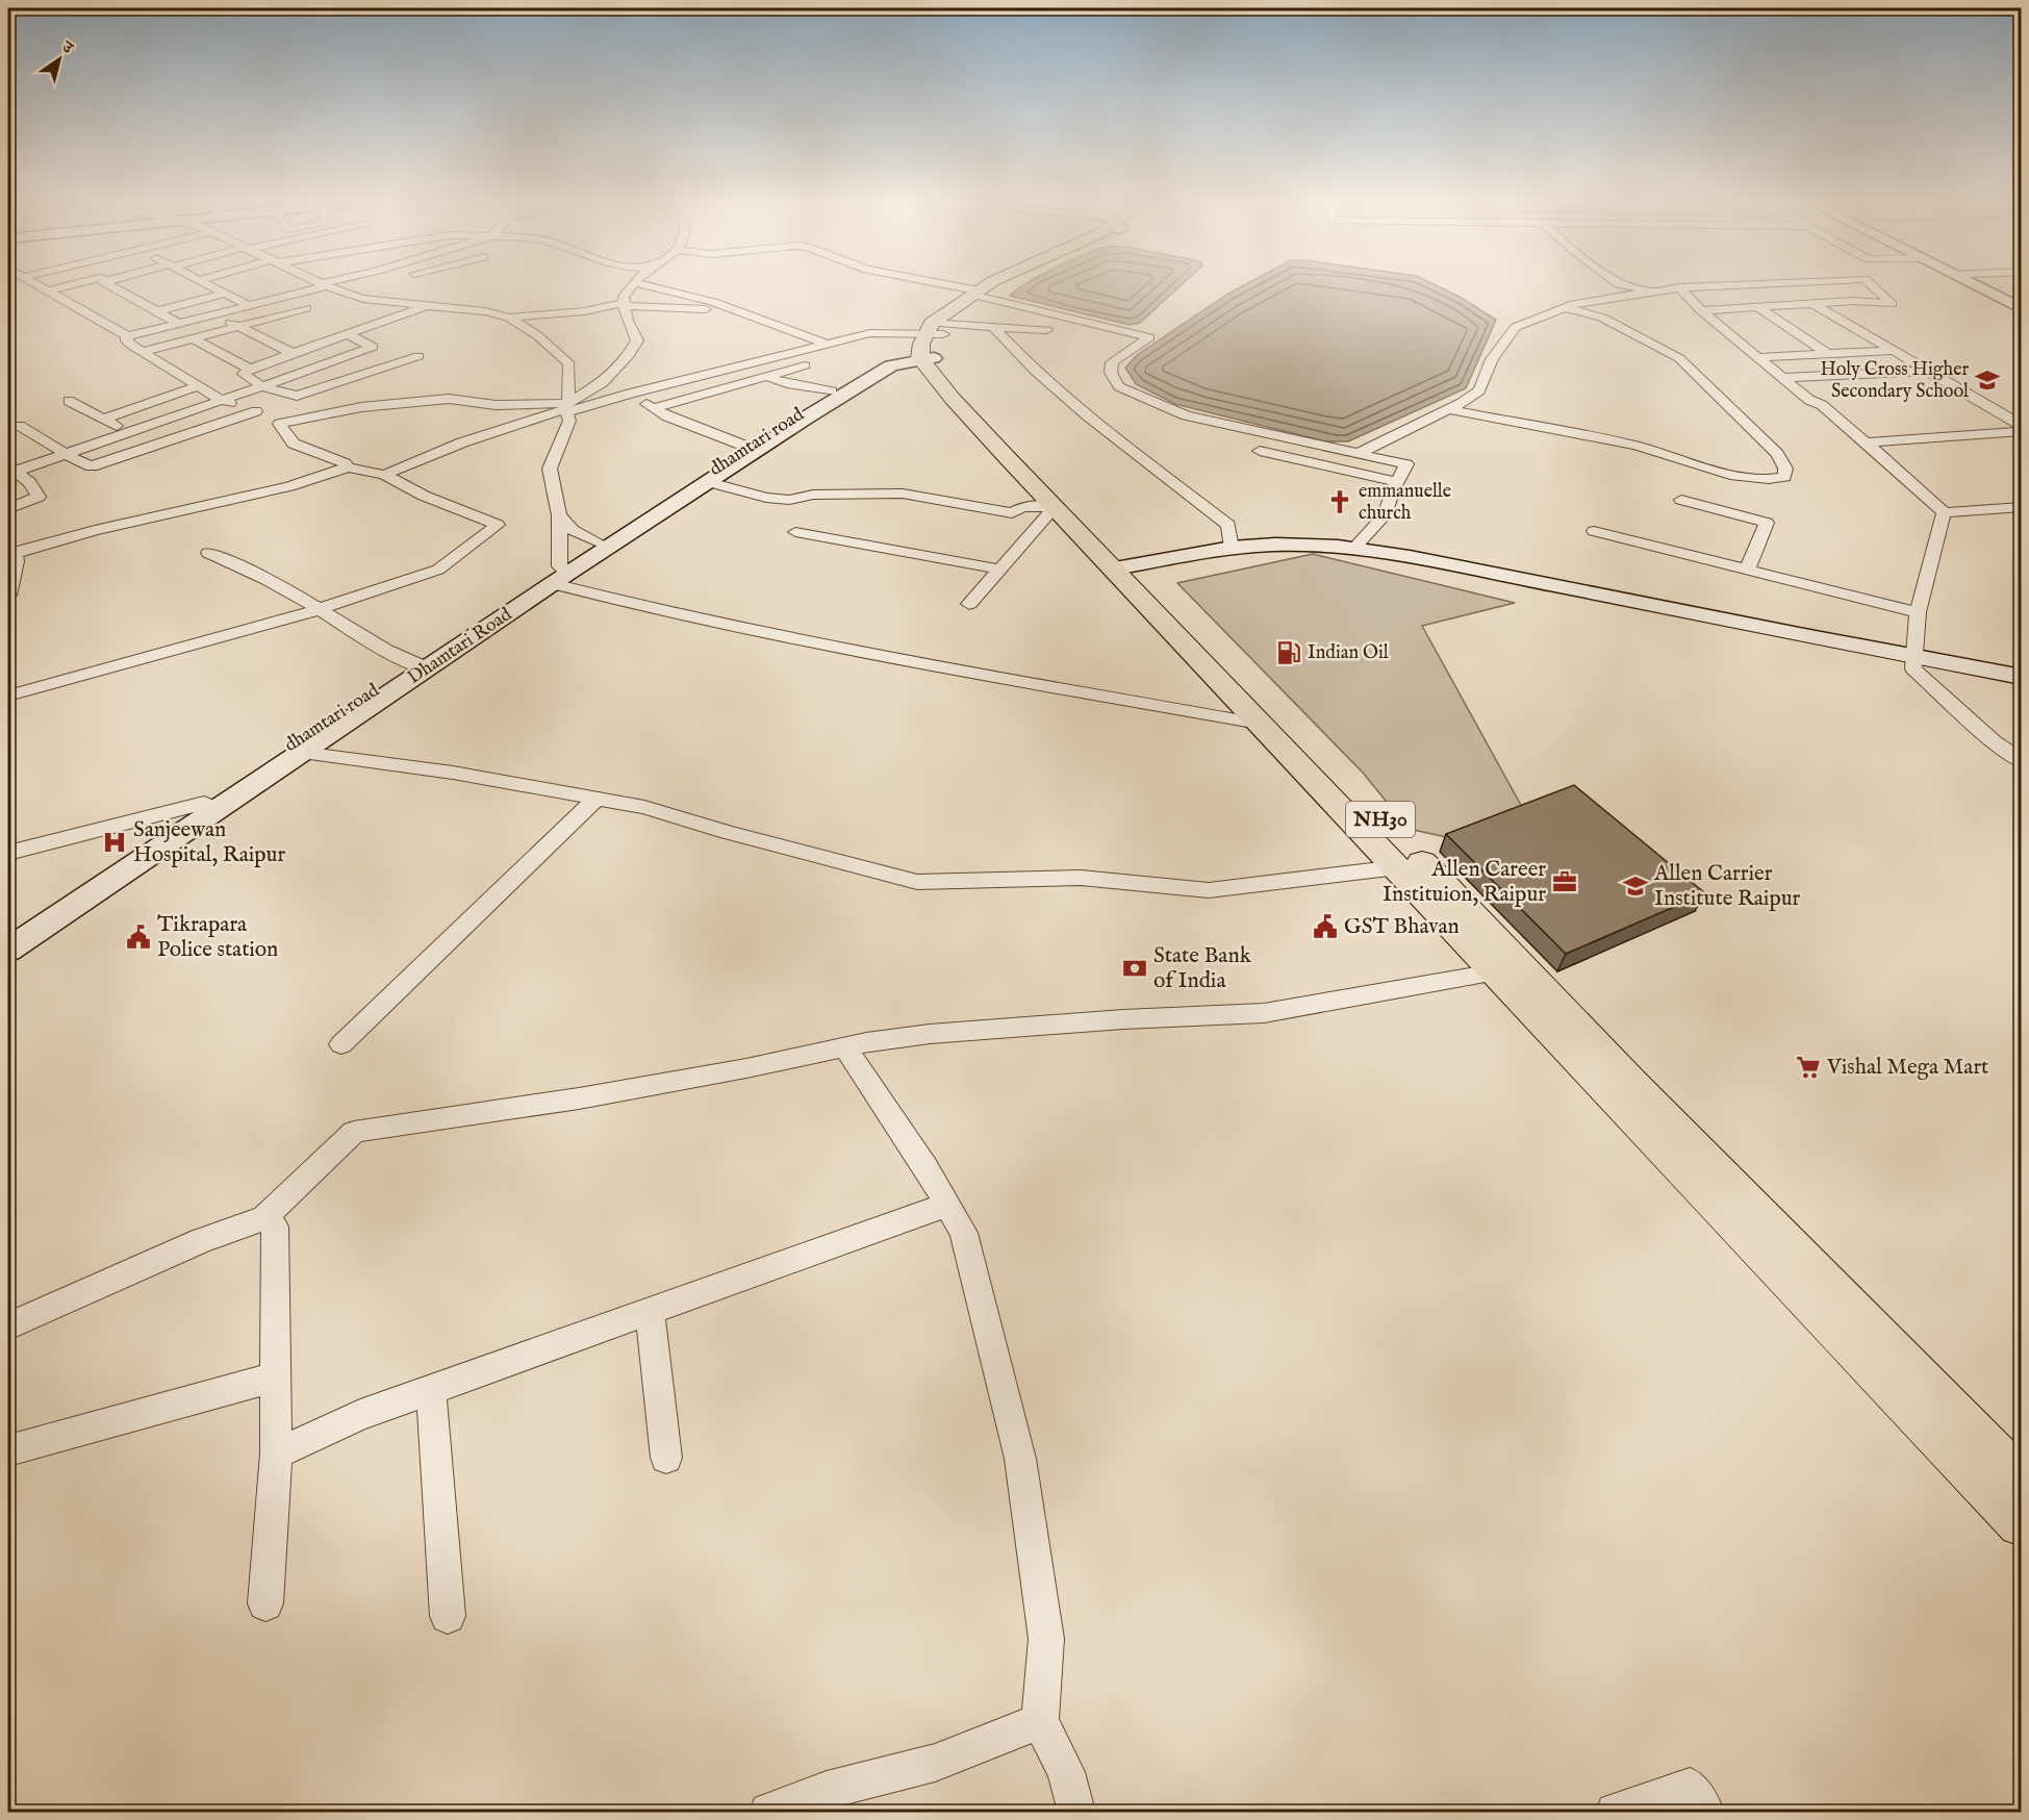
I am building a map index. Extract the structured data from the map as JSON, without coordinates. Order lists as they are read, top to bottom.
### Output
{
  "streets": {
    "main road": ["NH30"],
    "street": ["dhamtari road", "Dhamtari Road"]
  },
  "crossings": [
    ["dhamtari road", "Dhamtari Road"],
    ["dhamtari road", "NH30"],
    ["Dhamtari Road", "NH30"]
  ],
  "places": {
    "school or university": ["Holy Cross Higher Secondary School", "Allen Carrier Institute Raipur"],
    "church": ["emmanuelle church"],
    "fuel station": ["Indian Oil"],
    "hospital": ["Sanjeewan Hospital, Raipur"],
    "office": ["Allen Career Instituion, Raipur"],
    "public building": ["GST Bhavan", "Tikrapara Police station"],
    "bank": ["State Bank of India"],
    "supermarket": ["Vishal Mega Mart"]
  },
  "north": "top right"
}
